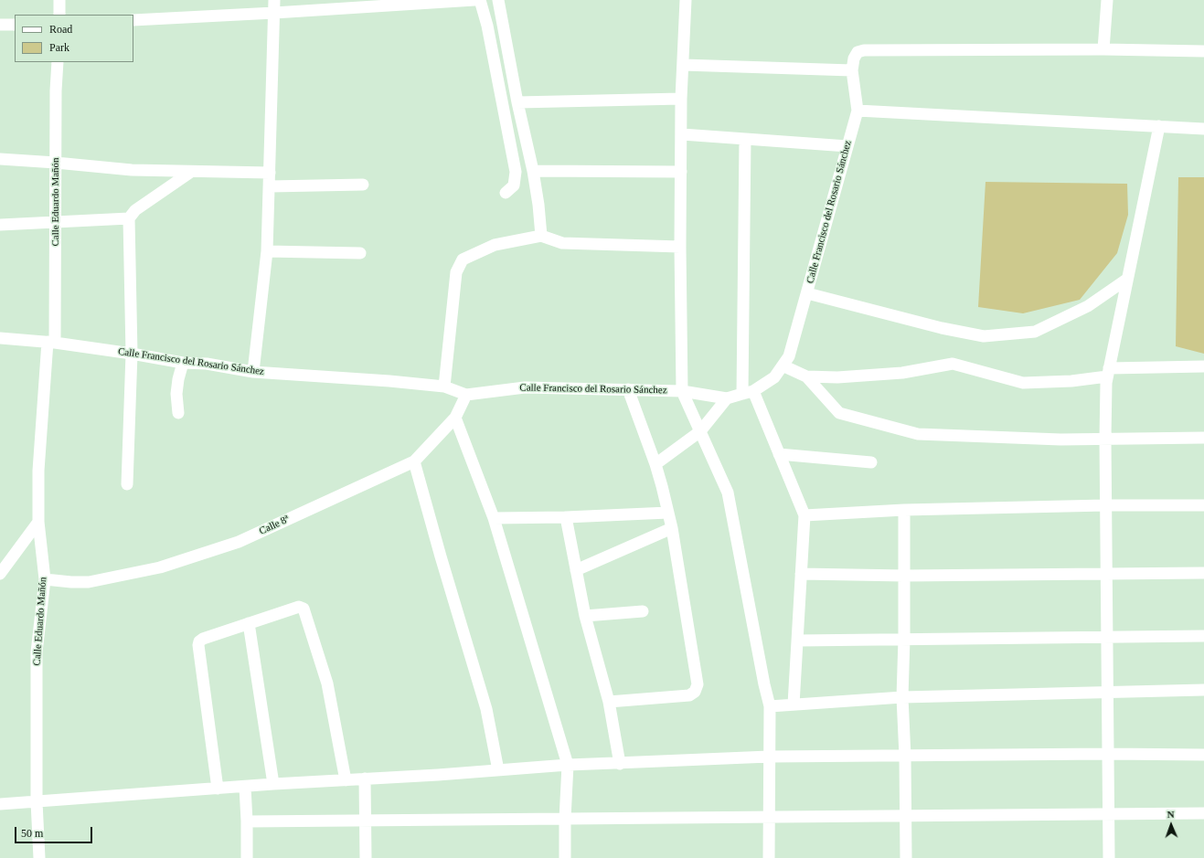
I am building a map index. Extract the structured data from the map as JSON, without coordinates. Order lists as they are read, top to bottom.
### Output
{
  "streets": {
    "street": ["Calle Eduardo Mañón", "Calle Francisco del Rosario Sánchez", "Calle 8ª"]
  },
  "crossings": [
    ["Calle Eduardo Mañón", "Calle Francisco del Rosario Sánchez"],
    ["Calle Eduardo Mañón", "Calle 8ª"],
    ["Calle Francisco del Rosario Sánchez", "Calle 8ª"]
  ],
  "legend": ["Road", "Park"],
  "scale_bar": "50 m",
  "north": "top"
}
